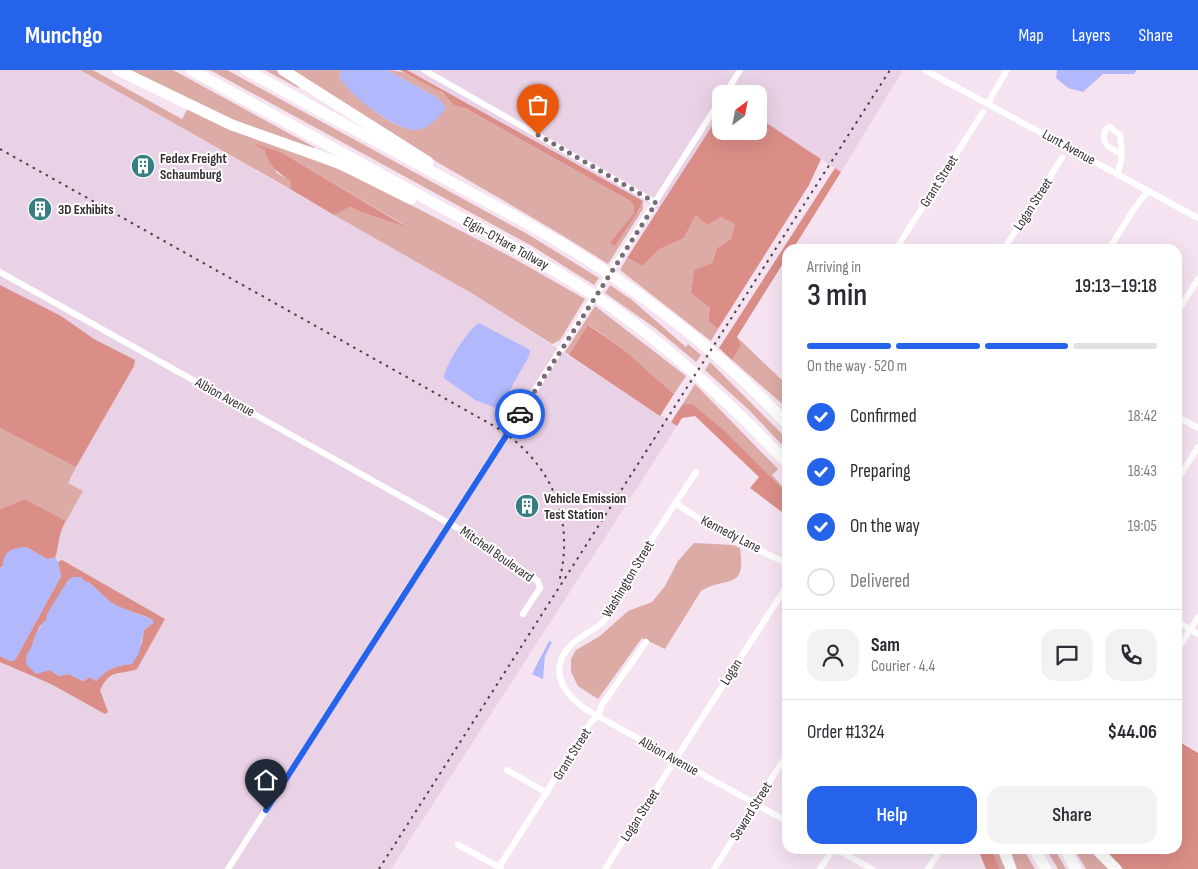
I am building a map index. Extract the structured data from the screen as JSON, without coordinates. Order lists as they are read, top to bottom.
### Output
{
  "streets": {
    "highway": ["Elgin-O'Hare Tollway"],
    "street": [
      "Lunt Avenue",
      "Grant Street",
      "Logan Street",
      "Albion Avenue",
      "Kennedy Lane",
      "Mitchell Boulevard",
      "Washington Street",
      "Logan",
      "Seward Street"
    ]
  },
  "crossings": [
    ["Grant Street", "Albion Avenue"],
    ["Logan Street", "Albion Avenue"],
    ["Logan Street", "Logan"],
    ["Albion Avenue", "Mitchell Boulevard"],
    ["Albion Avenue", "Washington Street"],
    ["Albion Avenue", "Logan"],
    ["Albion Avenue", "Seward Street"],
    ["Kennedy Lane", "Washington Street"]
  ],
  "places": {
    "building": ["Fedex Freight Schaumburg", "3D Exhibits", "Vehicle Emission Test Station"]
  },
  "north": "top right",
  "page": {
    "header": "Munchgo",
    "nav": ["Map", "Layers", "Share"],
    "heading": ["3 min", "Arriving in", "19:13–19:18"],
    "panel": [
      "Sam",
      "Courier · 4.4",
      "Order #1324",
      "$44.06"
    ],
    "bar": "On the way · 520 m",
    "list": [
      ["Confirmed", "18:42"],
      ["Preparing", "18:43"],
      ["On the way", "19:05"],
      "Delivered"
    ],
    "buttons": ["Help", "Share"]
  }
}
